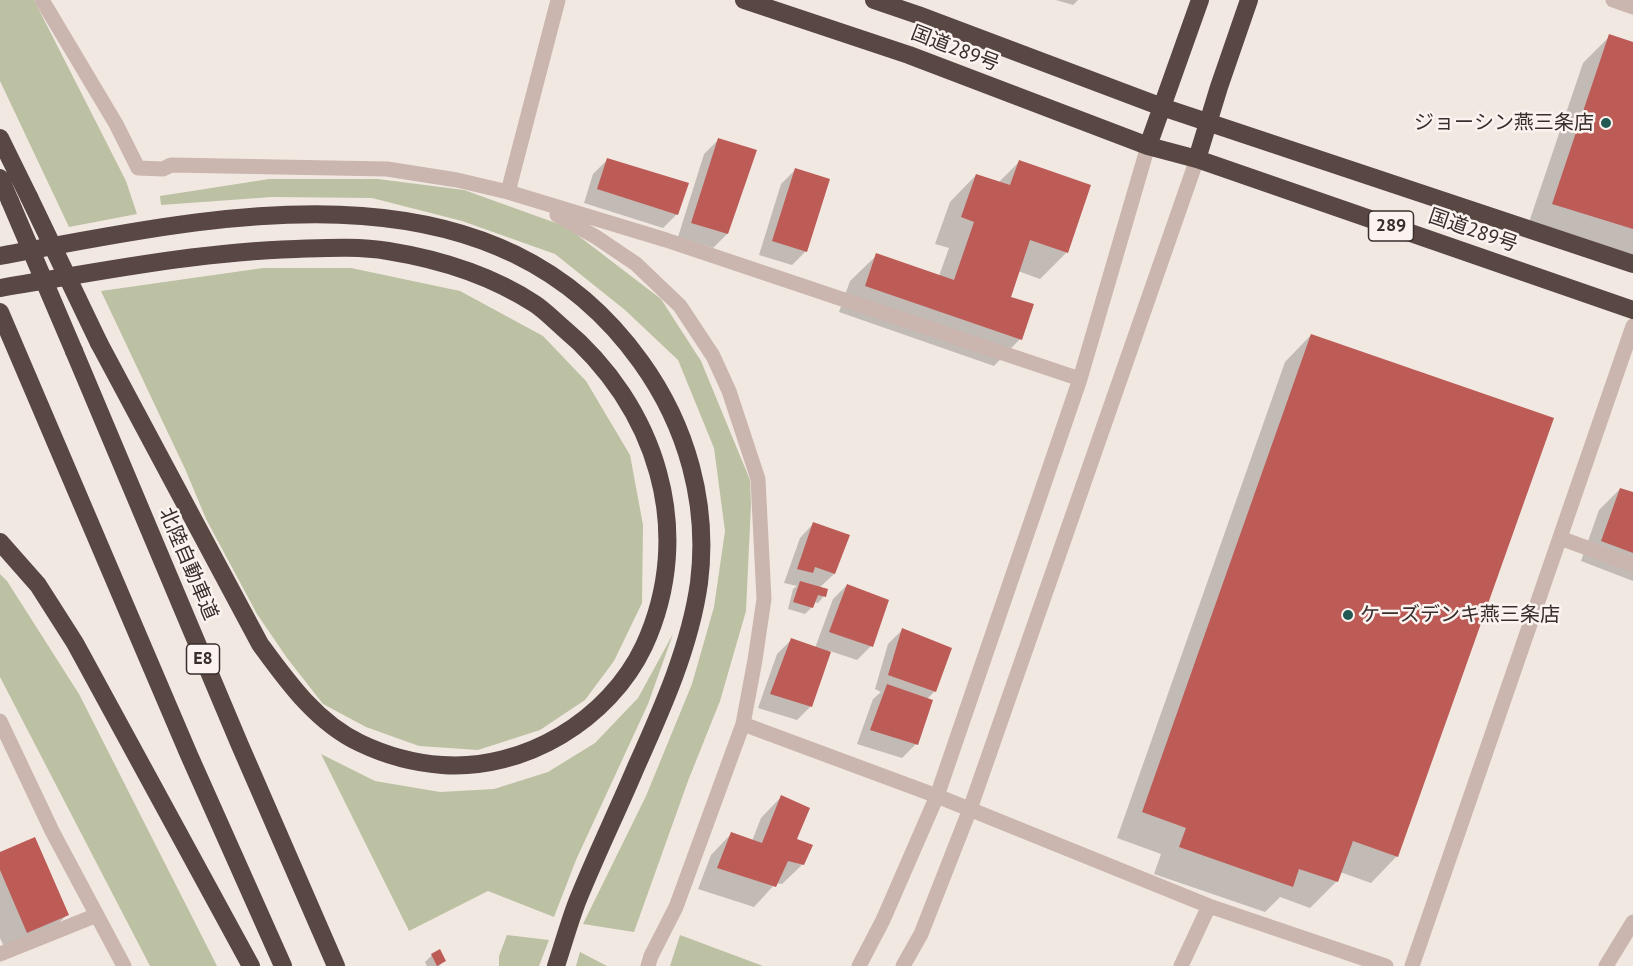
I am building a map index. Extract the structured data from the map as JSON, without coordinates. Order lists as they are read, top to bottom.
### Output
{
  "streets": {
    "highway": [
      "国道289号",
      "289",
      "北陸自動車道",
      "E8"
    ]
  },
  "places": ["ジョーシン燕三条店", "ケーズデンキ燕三条店"]
}
